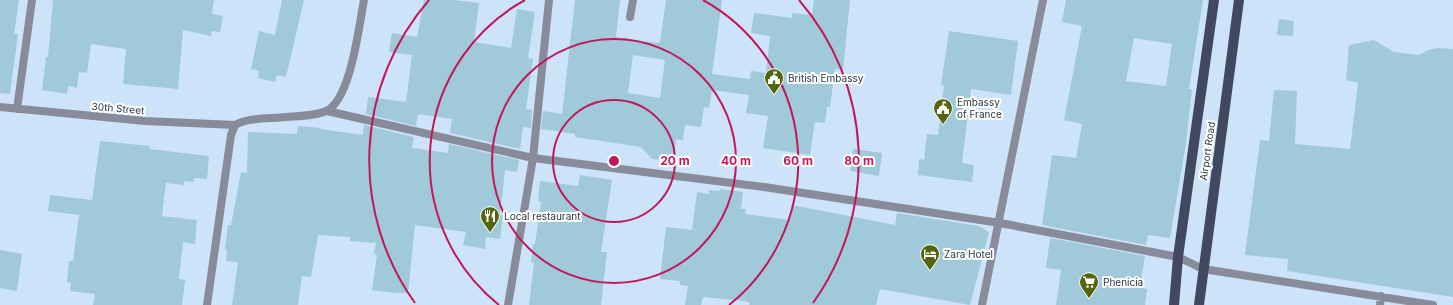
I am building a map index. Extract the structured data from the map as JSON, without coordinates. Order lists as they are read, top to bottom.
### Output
{
  "streets": {
    "main road": ["Airport Road"],
    "street": ["30th Street"]
  },
  "places": {
    "public building": ["British Embassy", "Embassy of France"],
    "restaurant": ["Local restaurant"],
    "hotel": ["Zara Hotel"],
    "supermarket": ["Phenicia"]
  },
  "rings": [
    "20 m",
    "40 m",
    "60 m",
    "80 m"
  ]
}
